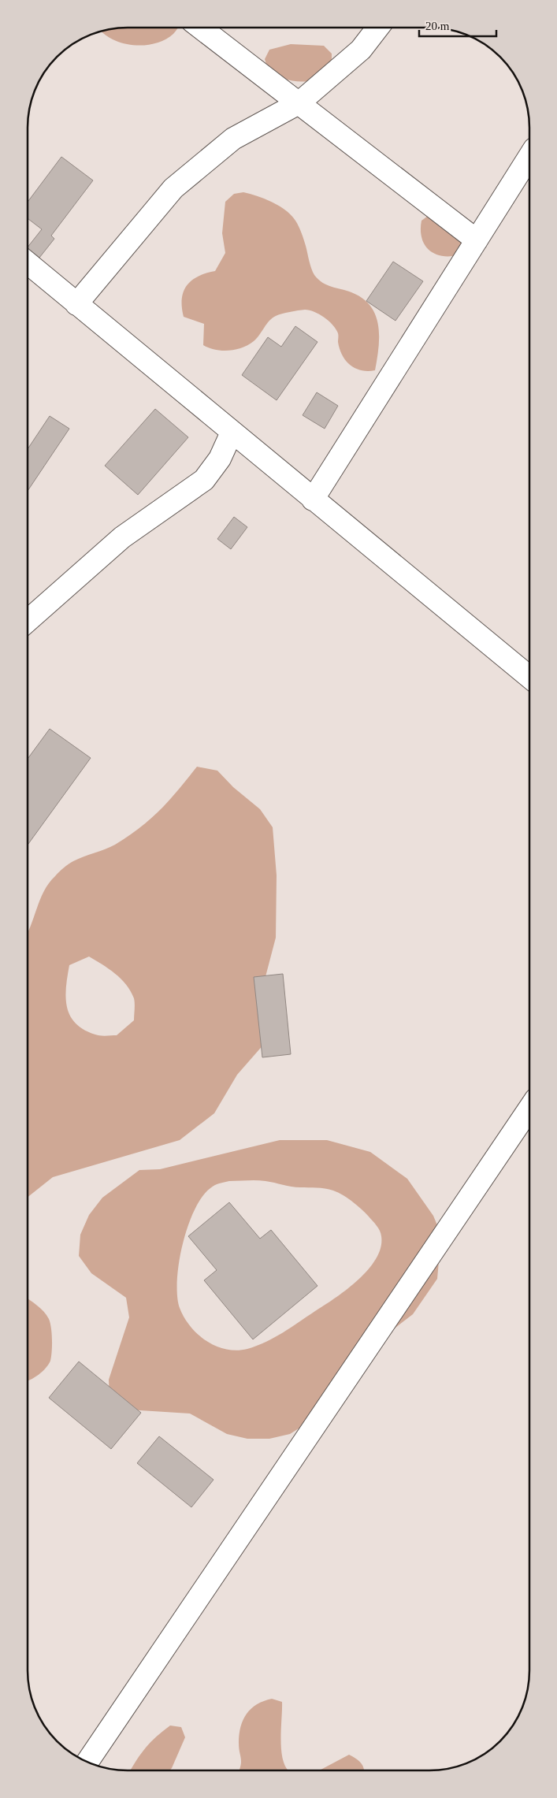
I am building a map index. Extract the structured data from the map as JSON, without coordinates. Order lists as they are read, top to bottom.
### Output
{
  "scale_bar": "20 m"
}
